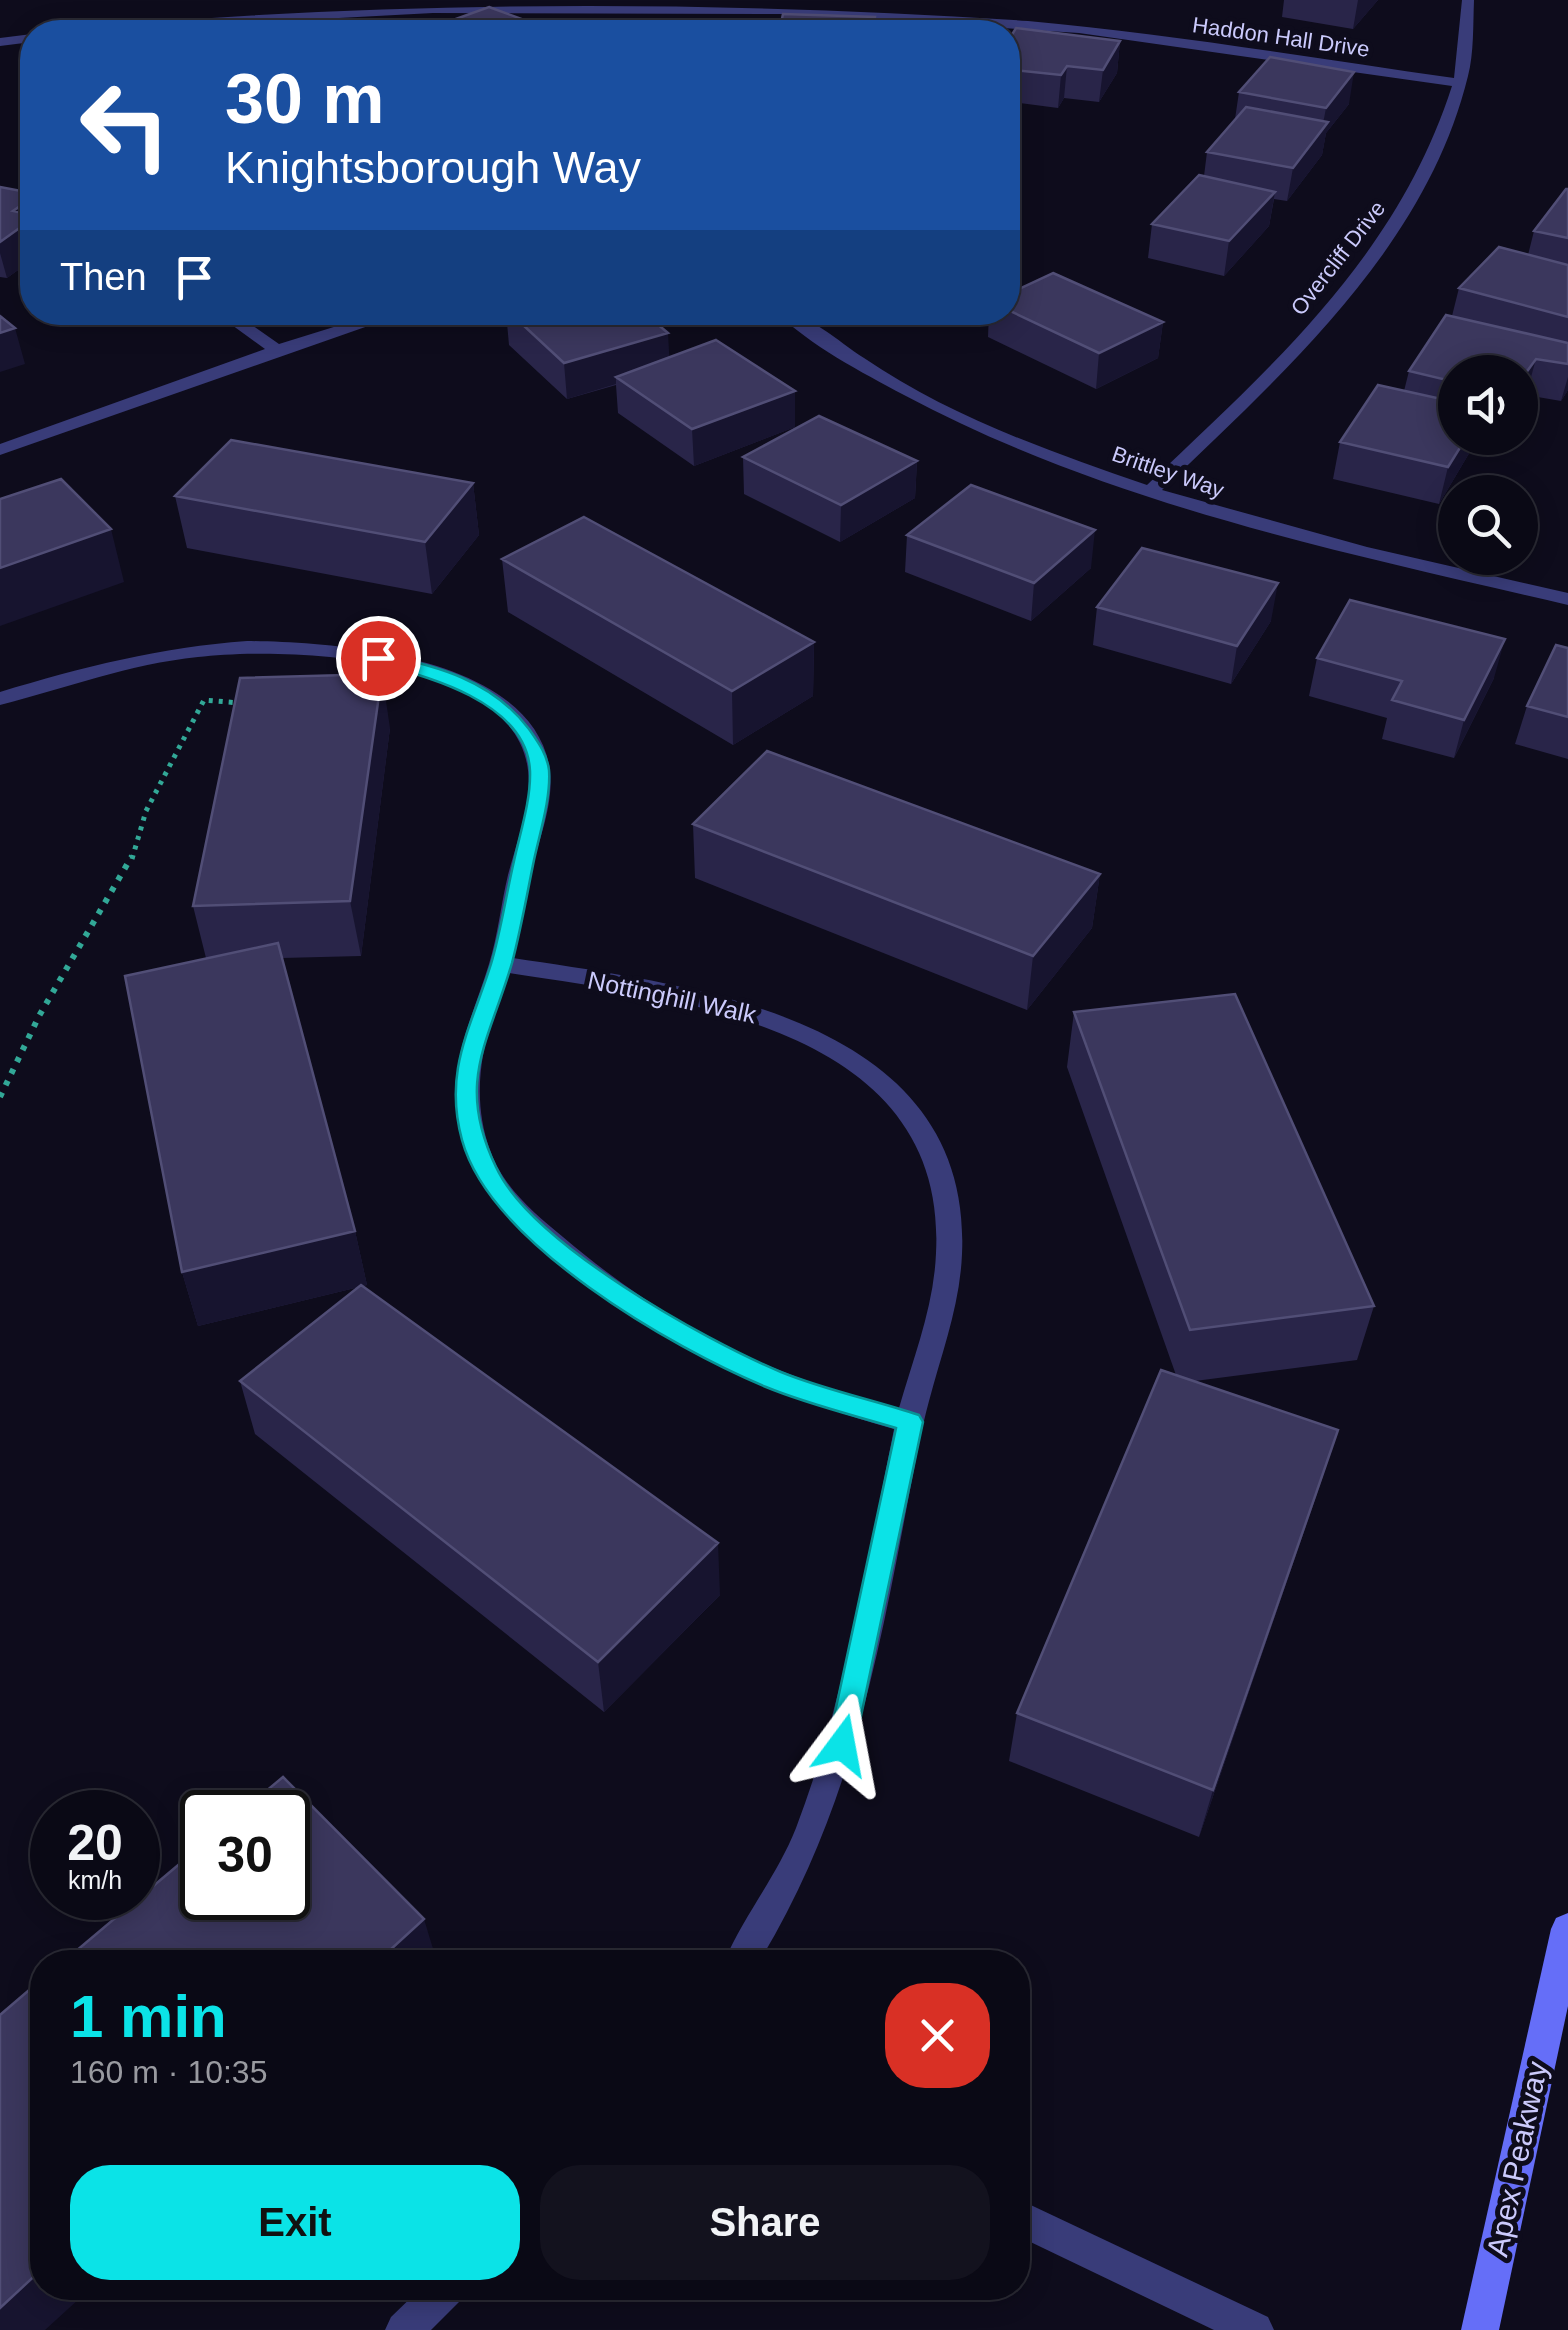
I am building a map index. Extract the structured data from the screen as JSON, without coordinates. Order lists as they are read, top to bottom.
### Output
{
  "streets": {
    "main road": ["Apex Peakway"],
    "street": [
      "Haddon Hall Drive",
      "Overcliff Drive",
      "Brittley Way",
      "Nottinghill Walk"
    ]
  },
  "crossings": [
    ["Haddon Hall Drive", "Overcliff Drive"],
    ["Overcliff Drive", "Brittley Way"]
  ],
  "page": {
    "turn": ["30 m", "Knightsborough Way"],
    "then": "Then",
    "speed": "20 km/h",
    "limit": "30",
    "heading": ["1 min", "160 m · 10:35"],
    "buttons": ["Exit", "Share"]
  }
}
